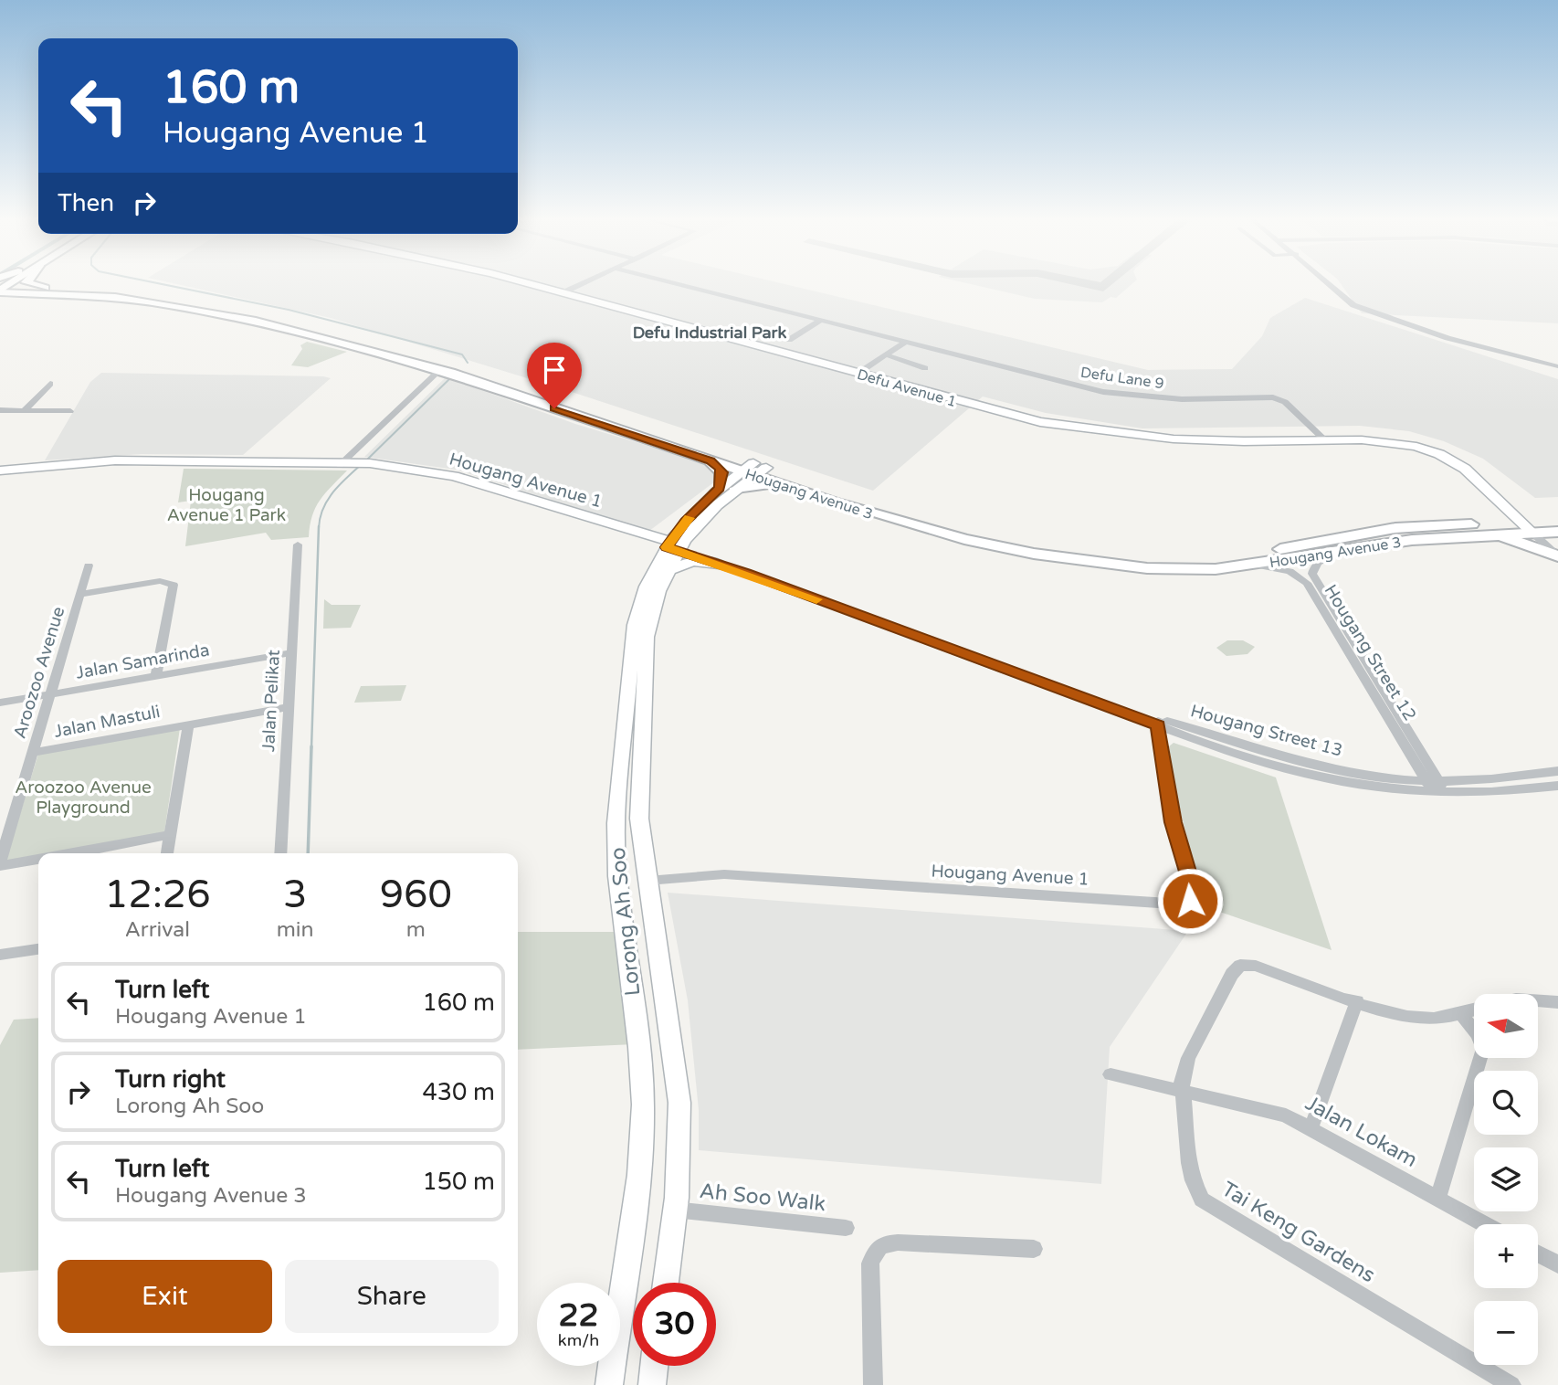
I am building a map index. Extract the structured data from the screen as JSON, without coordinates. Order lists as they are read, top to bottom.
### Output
{
  "streets": {
    "main road": [
      "Defu Avenue 1",
      "Hougang Avenue 1",
      "Hougang Avenue 3",
      "Lorong Ah Soo"
    ],
    "street": [
      "Defu Lane 9",
      "Hougang Street 12",
      "Jalan Samarinda",
      "Aroozoo Avenue",
      "Jalan Pelikat",
      "Jalan Mastuli",
      "Hougang Street 13",
      "Jalan Lokam",
      "Ah Soo Walk",
      "Tai Keng Gardens"
    ]
  },
  "crossings": [
    ["Defu Lane 9", "Defu Avenue 1"],
    ["Defu Avenue 1", "Hougang Avenue 3"],
    ["Hougang Avenue 1", "Hougang Street 13"],
    ["Hougang Avenue 1", "Lorong Ah Soo"],
    ["Hougang Avenue 3", "Hougang Street 12"],
    ["Hougang Avenue 3", "Lorong Ah Soo"],
    ["Hougang Street 12", "Hougang Street 13"],
    ["Jalan Samarinda", "Aroozoo Avenue"],
    ["Jalan Samarinda", "Jalan Pelikat"],
    ["Aroozoo Avenue", "Jalan Mastuli"],
    ["Jalan Pelikat", "Jalan Mastuli"],
    ["Lorong Ah Soo", "Ah Soo Walk"],
    ["Jalan Lokam", "Tai Keng Gardens"]
  ],
  "districts": ["Defu Industrial Park"],
  "parks": ["Hougang Avenue 1 Park", "Aroozoo Avenue Playground"],
  "north": "left",
  "page": {
    "turn": ["160 m", "Hougang Avenue 1"],
    "then": "Then",
    "eta": [
      "12:26",
      "Arrival",
      "3",
      "min",
      "960",
      "m"
    ],
    "list": [
      {
        "name": "Turn left",
        "note": "Hougang Avenue 1",
        "value": "160 m"
      },
      {
        "name": "Turn right",
        "note": "Lorong Ah Soo",
        "value": "430 m"
      },
      {
        "name": "Turn left",
        "note": "Hougang Avenue 3",
        "value": "150 m"
      }
    ],
    "map_buttons": ["+", "−"],
    "buttons": ["Exit", "Share"],
    "speed": "22 km/h",
    "limit": "30"
  }
}
